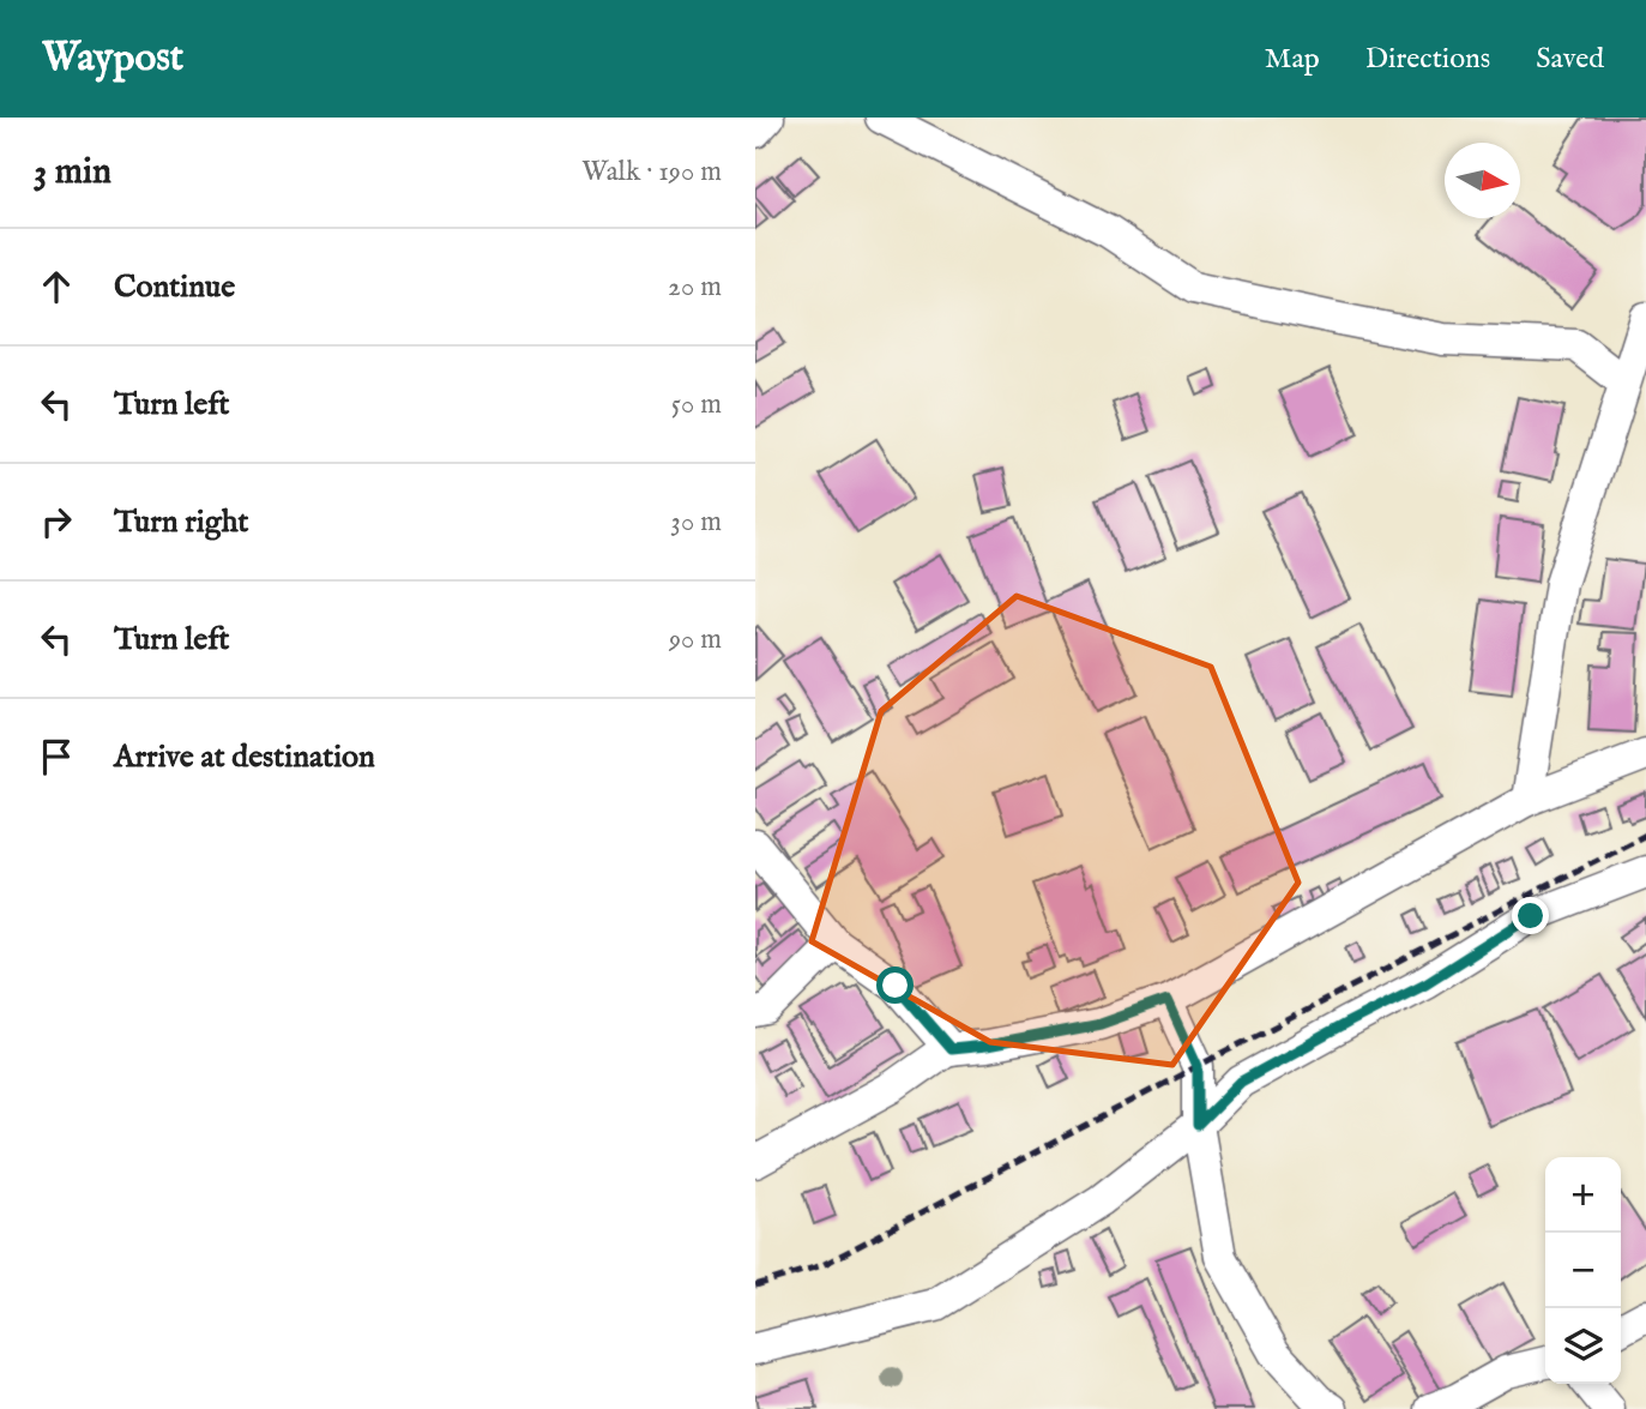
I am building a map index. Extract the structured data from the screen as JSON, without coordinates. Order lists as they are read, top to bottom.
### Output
{
  "north": "right",
  "page": {
    "header": "Waypost",
    "nav": ["Map", "Directions", "Saved"],
    "heading": ["3 min", "Walk · 190 m"],
    "list": [
      ["Continue", "20 m"],
      ["Turn left", "50 m"],
      ["Turn right", "30 m"],
      ["Turn left", "90 m"],
      "Arrive at destination"
    ],
    "map_buttons": ["+", "−"]
  }
}
